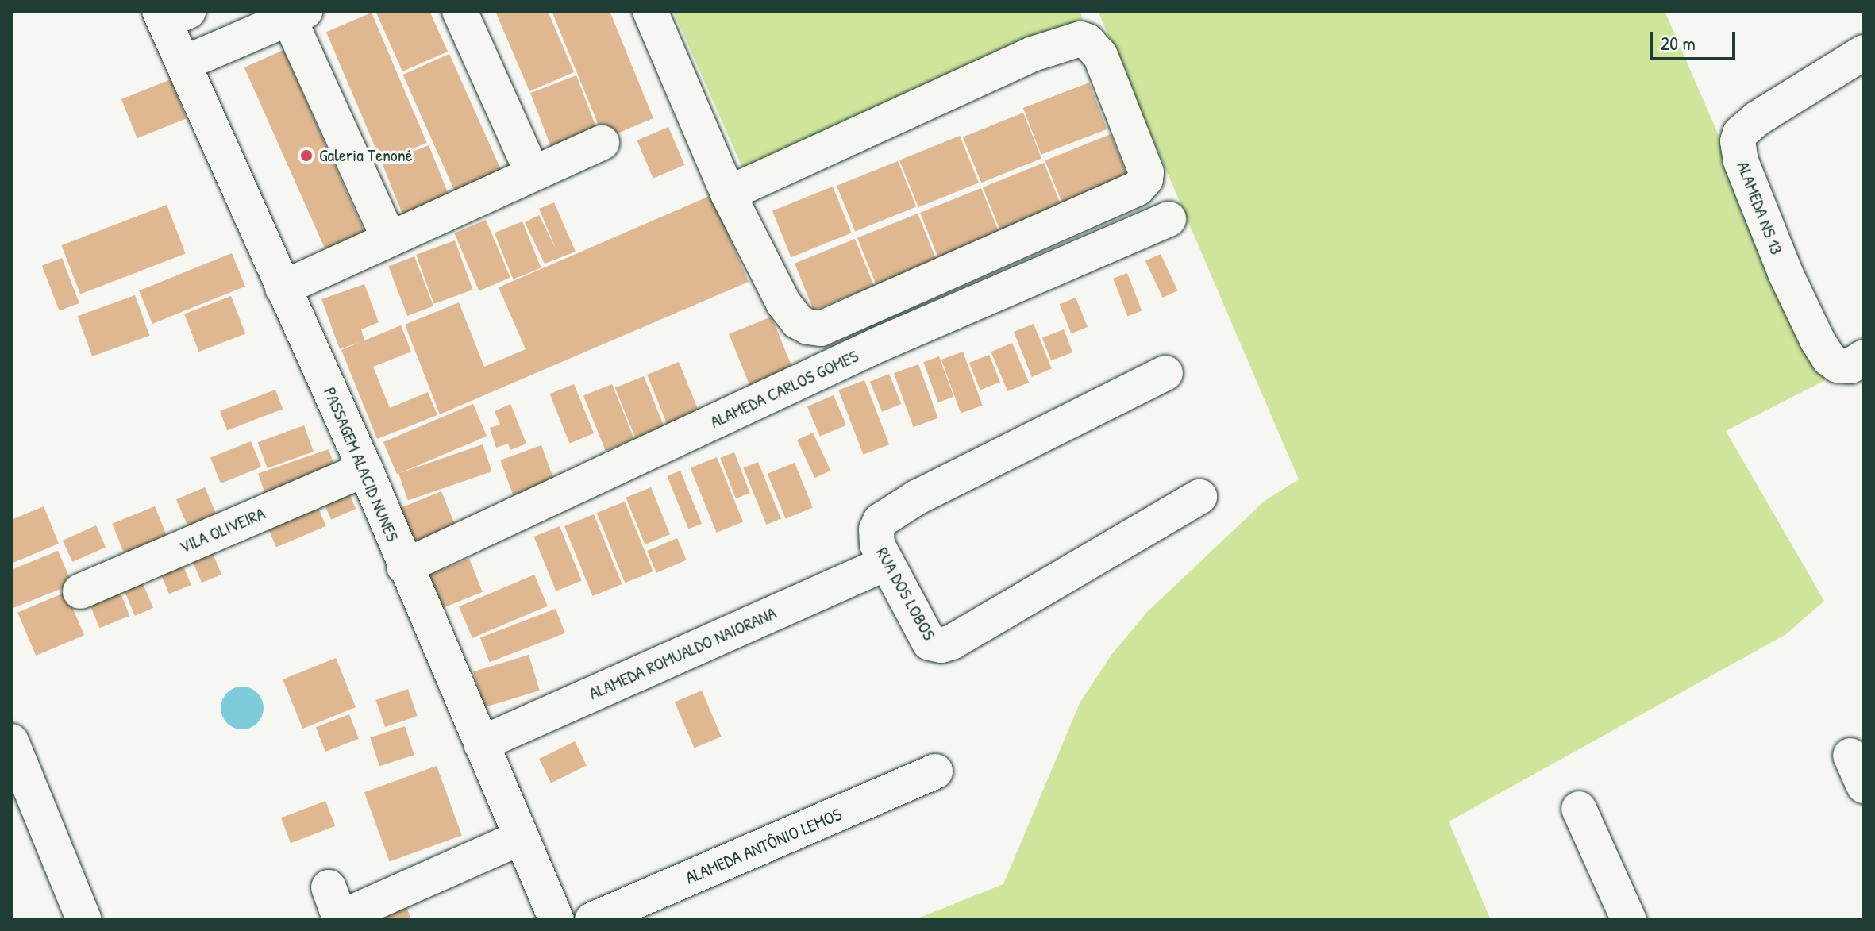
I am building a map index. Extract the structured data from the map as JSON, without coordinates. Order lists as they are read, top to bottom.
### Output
{
  "streets": {
    "street": [
      "ALAMEDA NS 13",
      "ALAMEDA CARLOS GOMES",
      "PASSAGEM ALACID NUNES",
      "VILA OLIVEIRA",
      "RUA DOS LOBOS",
      "ALAMEDA ROMUALDO NAIORANA",
      "ALAMEDA ANTÔNIO LEMOS"
    ]
  },
  "crossings": [
    ["ALAMEDA CARLOS GOMES", "PASSAGEM ALACID NUNES"],
    ["PASSAGEM ALACID NUNES", "VILA OLIVEIRA"],
    ["PASSAGEM ALACID NUNES", "ALAMEDA ROMUALDO NAIORANA"],
    ["RUA DOS LOBOS", "ALAMEDA ROMUALDO NAIORANA"]
  ],
  "places": ["Galeria Tenoné"],
  "scale_bar": "20 m"
}
